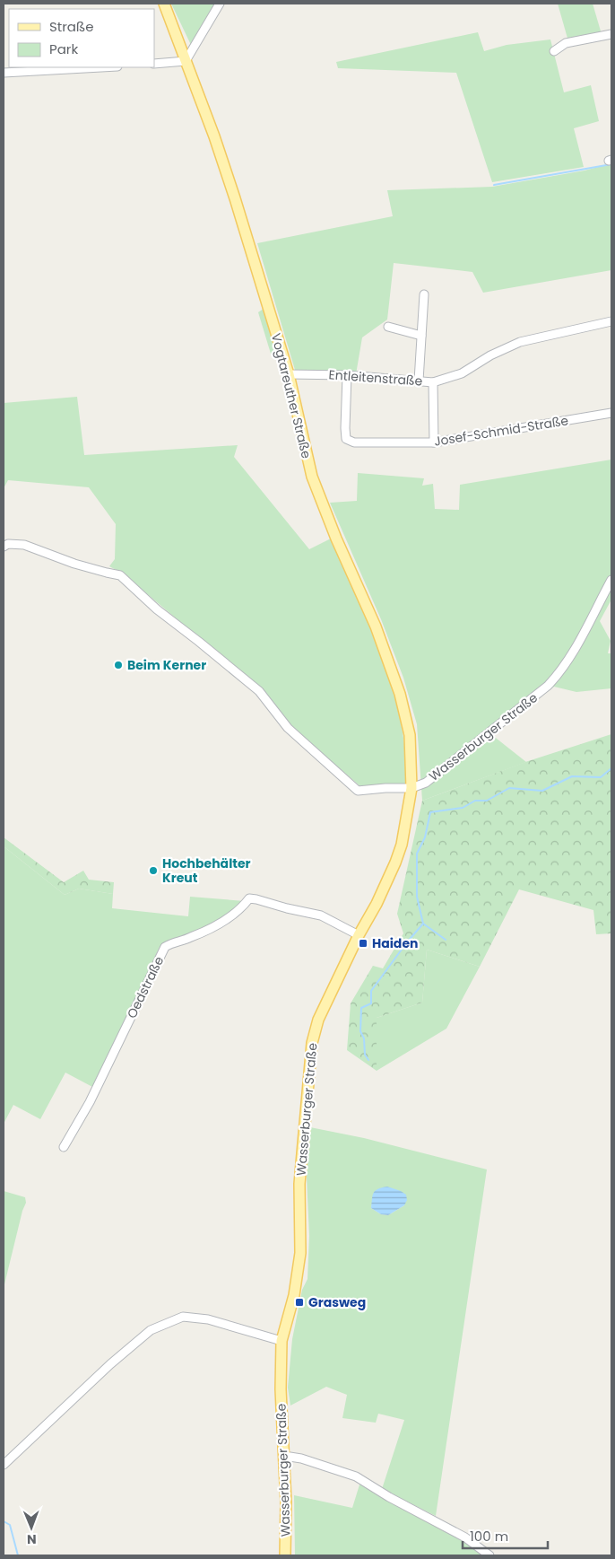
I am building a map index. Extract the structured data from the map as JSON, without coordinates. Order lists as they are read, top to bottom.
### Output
{
  "streets": {
    "main road": ["Vogtareuther Straße", "Wasserburger Straße"],
    "street": ["Entleitenstraße", "Josef-Schmid-Straße", "Oedstraße"]
  },
  "crossings": [
    ["Entleitenstraße", "Vogtareuther Straße"],
    ["Entleitenstraße", "Josef-Schmid-Straße"],
    ["Vogtareuther Straße", "Wasserburger Straße"],
    ["Wasserburger Straße", "Oedstraße"]
  ],
  "places": {
    "other": ["Beim Kerner", "Hochbehälter Kreut"],
    "transit": ["Haiden", "Grasweg"]
  },
  "legend": ["Straße", "Park"],
  "scale_bar": "100 m",
  "north": "bottom"
}
